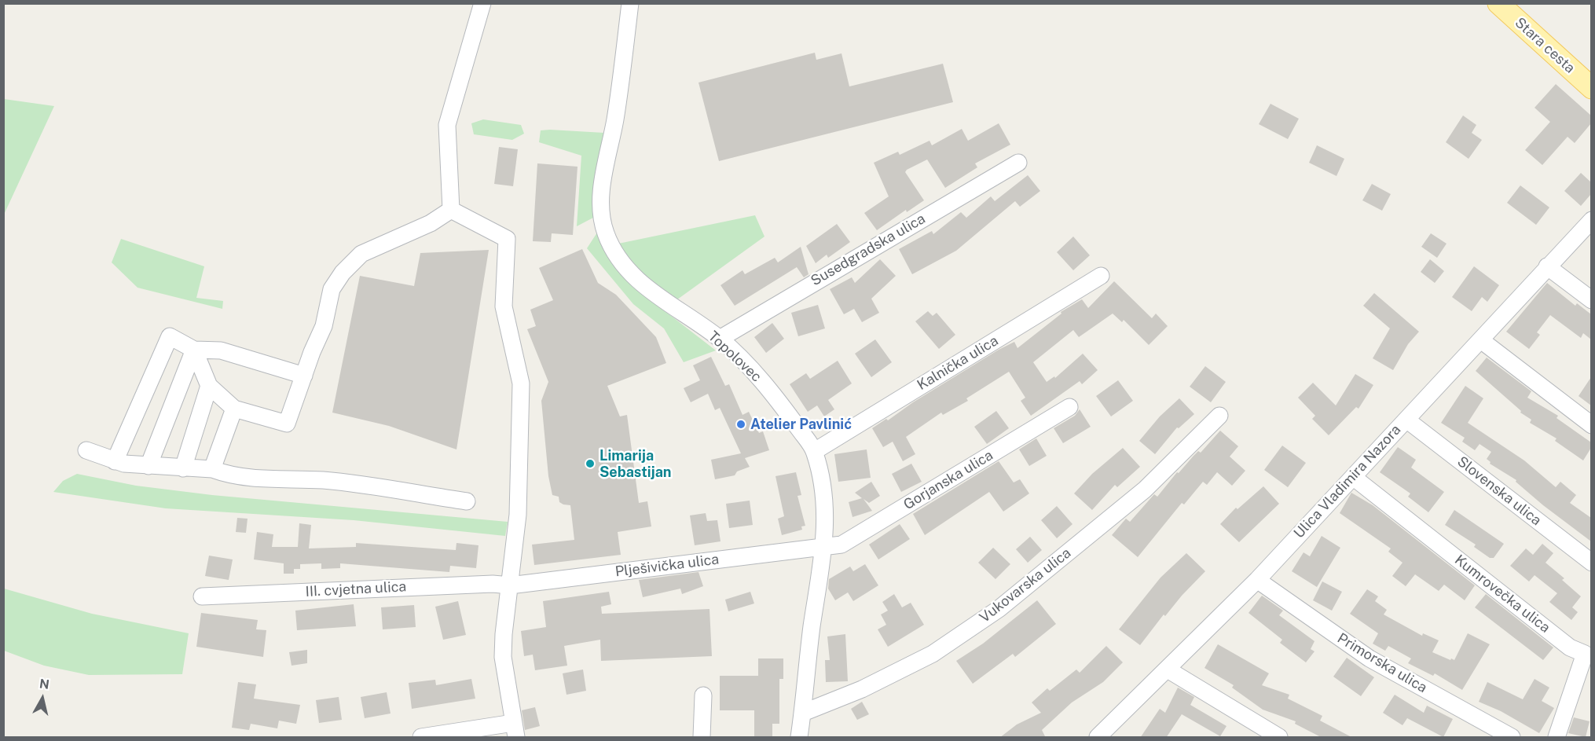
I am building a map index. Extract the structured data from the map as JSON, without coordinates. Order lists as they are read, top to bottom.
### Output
{
  "streets": {
    "main road": ["Stara cesta"],
    "street": [
      "Susedgradska ulica",
      "Topolovec",
      "Kalnička ulica",
      "Gorjanska ulica",
      "Ulica Vladimira Nazora",
      "Slovenska ulica",
      "Plješivička ulica",
      "Vukovarska ulica",
      "III. cvjetna ulica",
      "Kumrovečka ulica",
      "Primorska ulica"
    ]
  },
  "crossings": [
    ["Susedgradska ulica", "Topolovec"],
    ["Topolovec", "Kalnička ulica"],
    ["Topolovec", "Gorjanska ulica"],
    ["Topolovec", "Plješivička ulica"],
    ["Topolovec", "Vukovarska ulica"],
    ["Gorjanska ulica", "Plješivička ulica"],
    ["Ulica Vladimira Nazora", "Slovenska ulica"],
    ["Ulica Vladimira Nazora", "Kumrovečka ulica"],
    ["Ulica Vladimira Nazora", "Primorska ulica"],
    ["Plješivička ulica", "III. cvjetna ulica"]
  ],
  "places": ["Atelier Pavlinić", "Limarija Sebastijan"],
  "north": "top"
}
